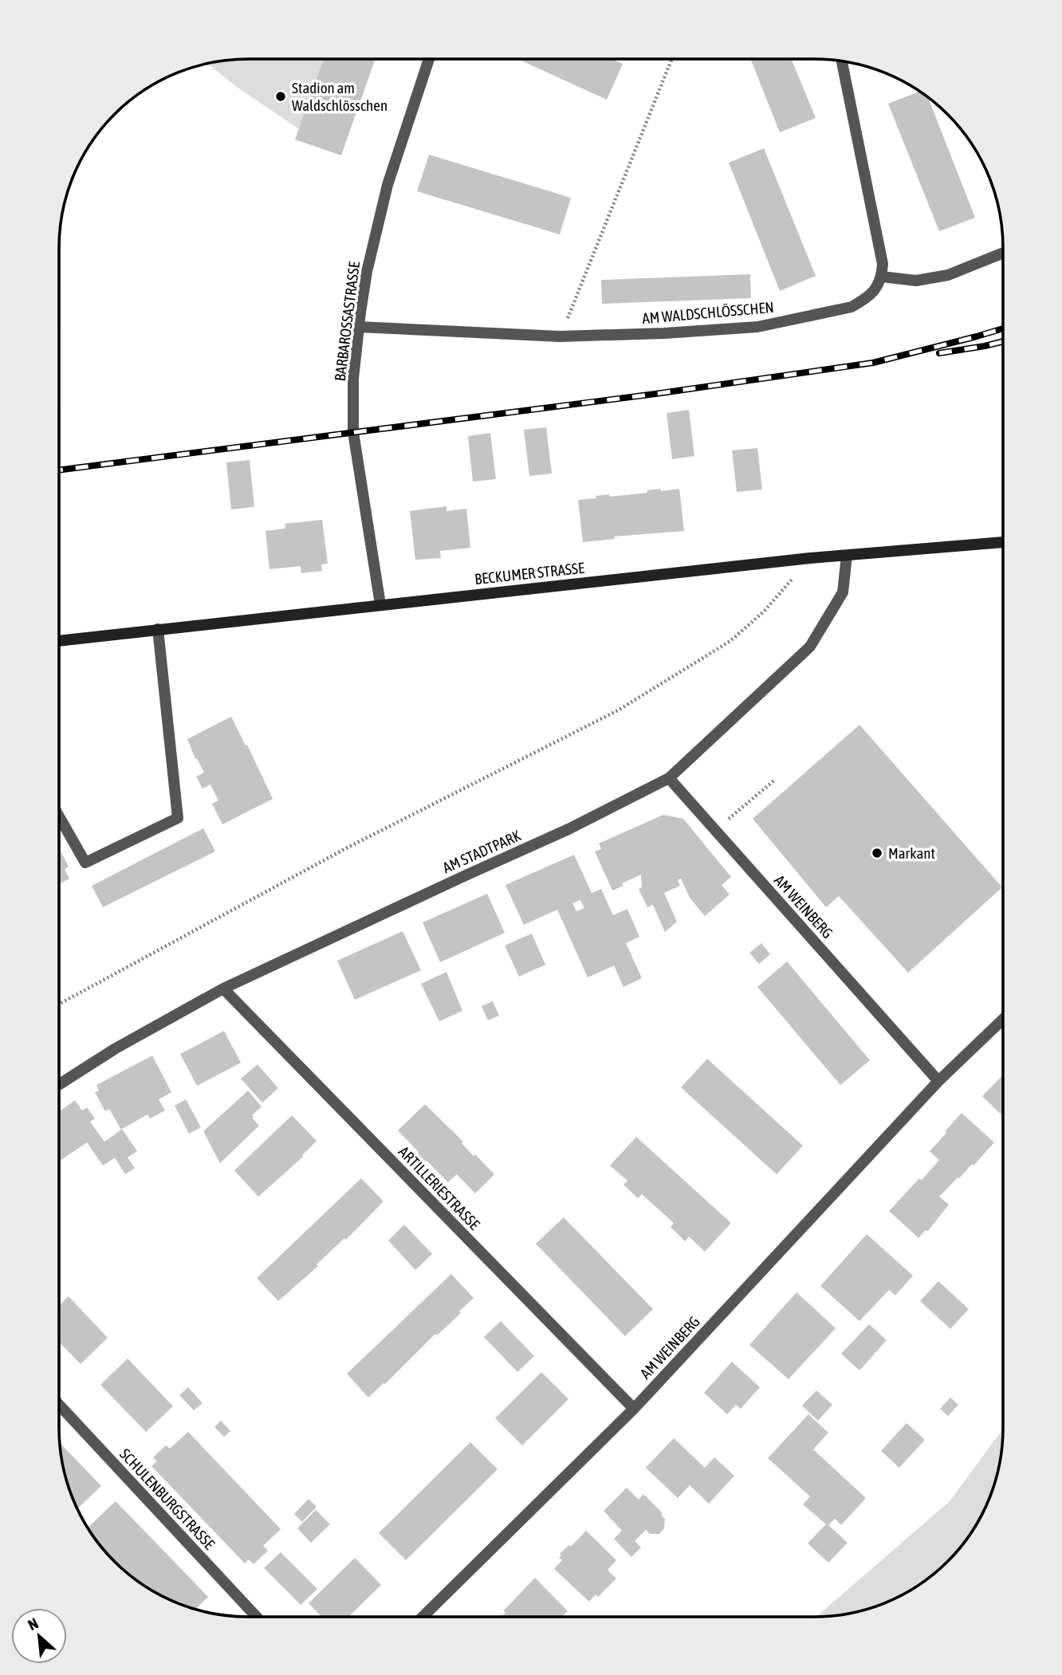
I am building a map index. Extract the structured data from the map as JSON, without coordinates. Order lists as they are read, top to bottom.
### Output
{
  "streets": {
    "main road": ["BECKUMER STRASSE"],
    "street": [
      "AM WALDSCHLÖSSCHEN",
      "BARBAROSSASTRASSE",
      "AM STADTPARK",
      "AM WEINBERG",
      "ARTILLERIESTRASSE",
      "SCHULENBURGSTRASSE"
    ]
  },
  "crossings": [
    ["AM WALDSCHLÖSSCHEN", "BARBAROSSASTRASSE"],
    ["BARBAROSSASTRASSE", "BECKUMER STRASSE"],
    ["BECKUMER STRASSE", "AM STADTPARK"],
    ["AM STADTPARK", "AM WEINBERG"],
    ["AM STADTPARK", "ARTILLERIESTRASSE"],
    ["AM WEINBERG", "ARTILLERIESTRASSE"]
  ],
  "places": ["Stadion am Waldschlösschen", "Markant"],
  "north": "top left"
}
